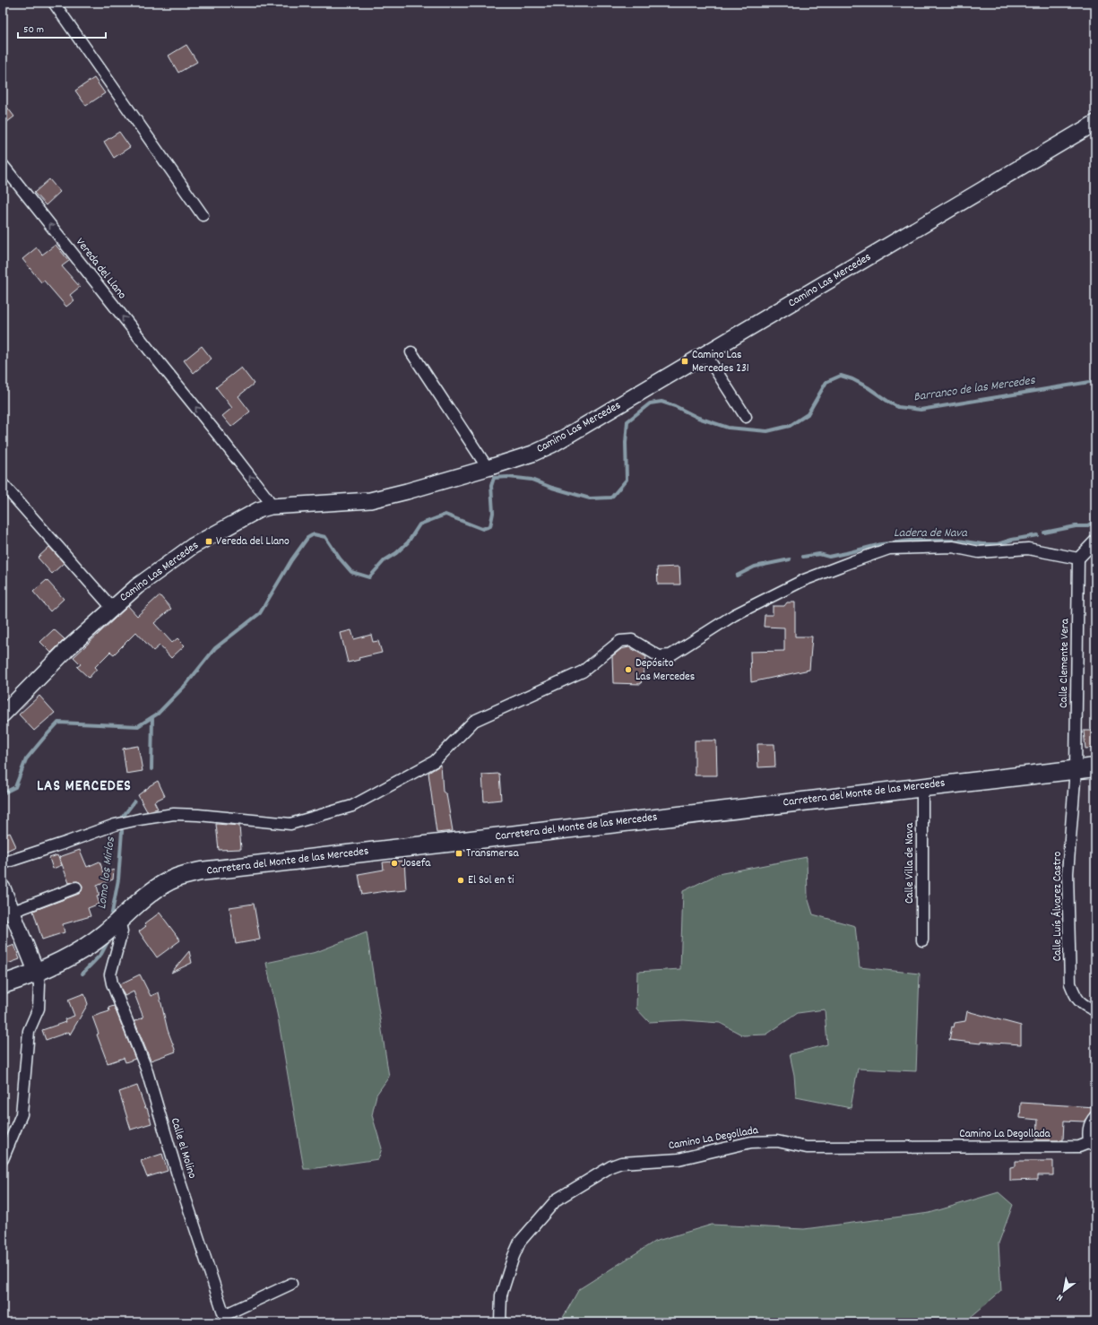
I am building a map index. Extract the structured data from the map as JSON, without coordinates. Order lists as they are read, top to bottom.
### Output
{
  "streets": {
    "main road": ["Camino Las Mercedes", "Carretera del Monte de las Mercedes"],
    "street": [
      "Vereda del Llano",
      "Calle Clemente Vera",
      "Calle Villa de Nava",
      "Calle Luís Álvarez Castro",
      "Camino La Degollada",
      "Calle el Molino"
    ]
  },
  "crossings": [
    ["Vereda del Llano", "Camino Las Mercedes"],
    ["Calle Clemente Vera", "Carretera del Monte de las Mercedes"],
    ["Calle Clemente Vera", "Calle Luís Álvarez Castro"],
    ["Carretera del Monte de las Mercedes", "Calle Villa de Nava"],
    ["Carretera del Monte de las Mercedes", "Calle Luís Álvarez Castro"],
    ["Carretera del Monte de las Mercedes", "Calle el Molino"]
  ],
  "one_way": ["Vereda del Llano"],
  "districts": ["LAS MERCEDES"],
  "water": ["Barranco de las Mercedes", "Ladera de Nava", "Lomo los Mirlos"],
  "places": {
    "transit": ["Camino Las Mercedes 231", "Vereda del Llano", "Transmersa"],
    "other": ["Depósito Las Mercedes", "Josefa", "El Sol en ti"]
  },
  "scale_bar": "50 m",
  "north": "bottom left"
}
